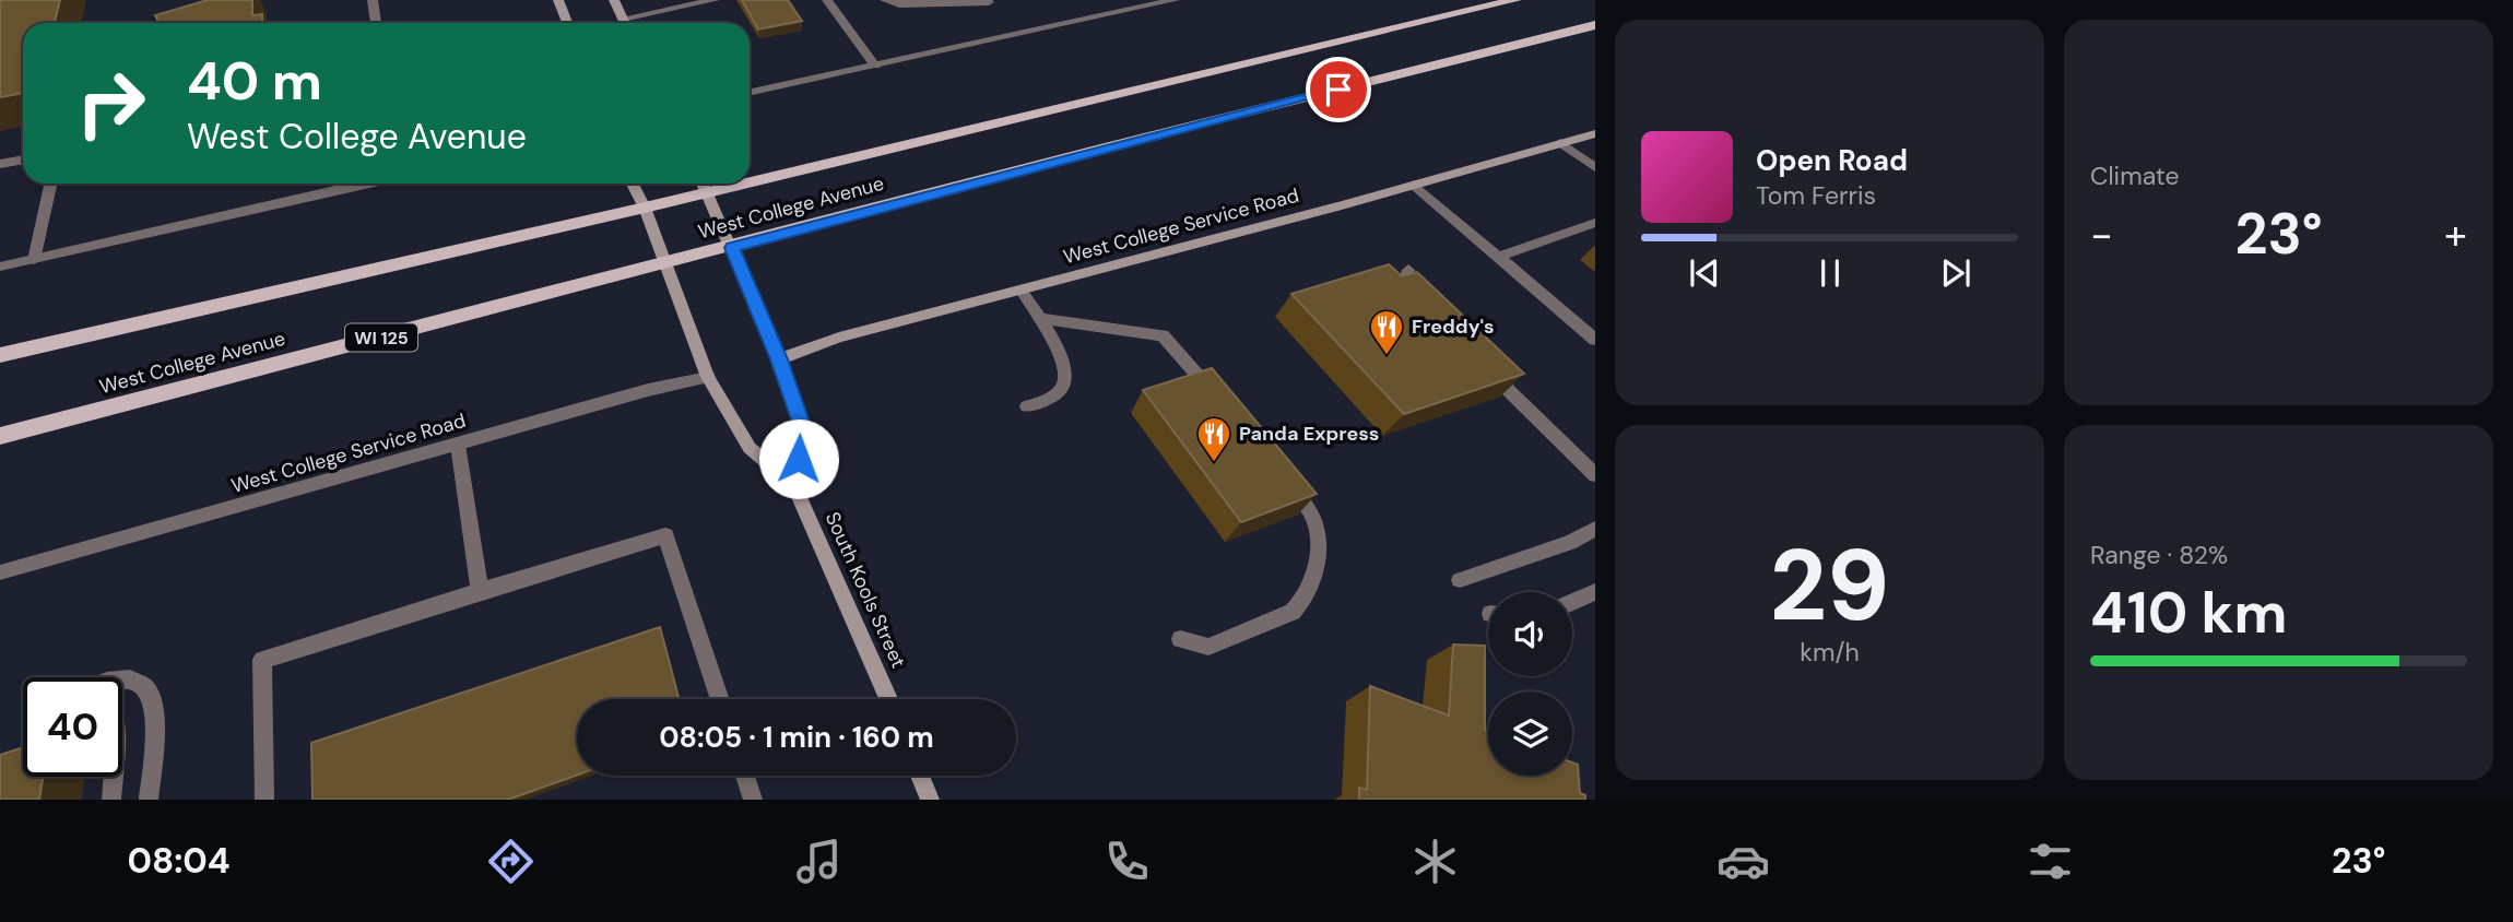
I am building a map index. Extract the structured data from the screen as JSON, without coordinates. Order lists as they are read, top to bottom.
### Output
{
  "streets": {
    "main road": ["West College Avenue", "WI 125"],
    "street": ["West College Service Road", "South Kools Street"]
  },
  "crossings": [
    ["West College Avenue", "South Kools Street"],
    ["West College Service Road", "South Kools Street"]
  ],
  "places": {
    "restaurant": ["Freddy's", "Panda Express"]
  },
  "page": {
    "tile": [
      "Climate",
      ["29", "km/h"],
      ["Range · 82%", "410 km"]
    ],
    "turn": ["40 m", "West College Avenue"],
    "song": ["Open Road", "Tom Ferris"],
    "heat": ["−", "23°", "+"],
    "limit": "40",
    "trip": "08:05 · 1 min · 160 m",
    "tabs": ["08:04", "23°"]
  }
}
